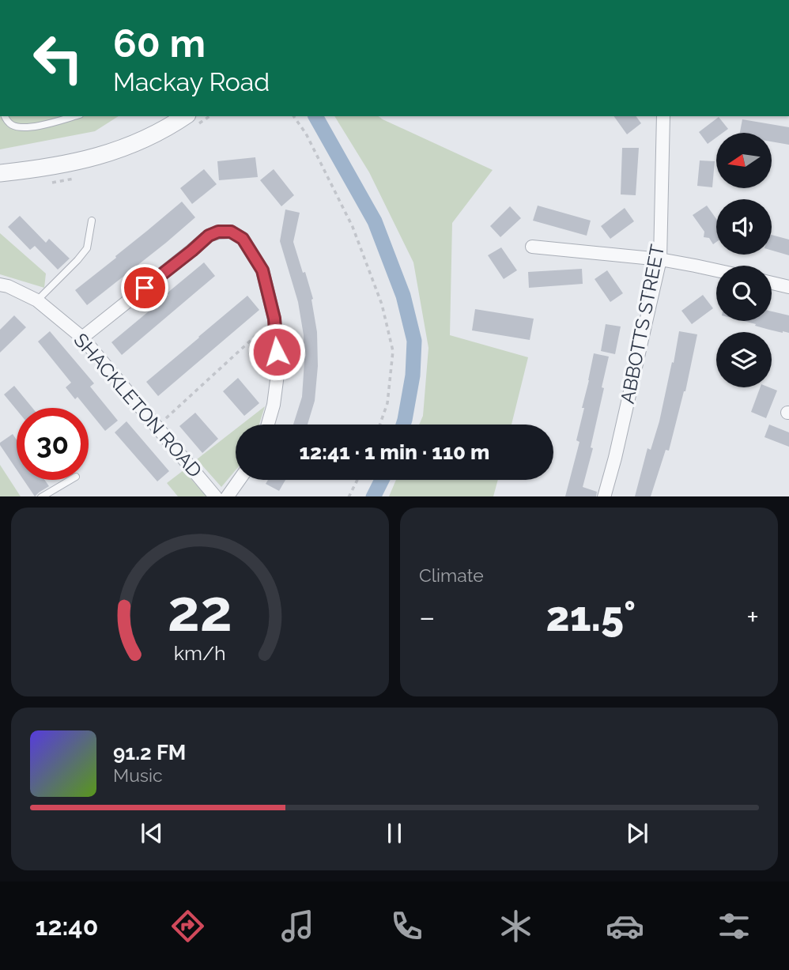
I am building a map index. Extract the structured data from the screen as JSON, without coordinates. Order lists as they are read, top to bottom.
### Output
{
  "streets": {
    "street": ["ABBOTTS STREET", "SHACKLETON ROAD"]
  },
  "north": "left",
  "page": {
    "turn": ["60 m", "Mackay Road"],
    "limit": "30",
    "trip": "12:41 · 1 min · 110 m",
    "tile": "Climate",
    "heat": ["−", "21.5°", "+"],
    "song": ["91.2 FM", "Music"],
    "tabs": "12:40",
    "gauge": ["22", "km/h"]
  }
}
